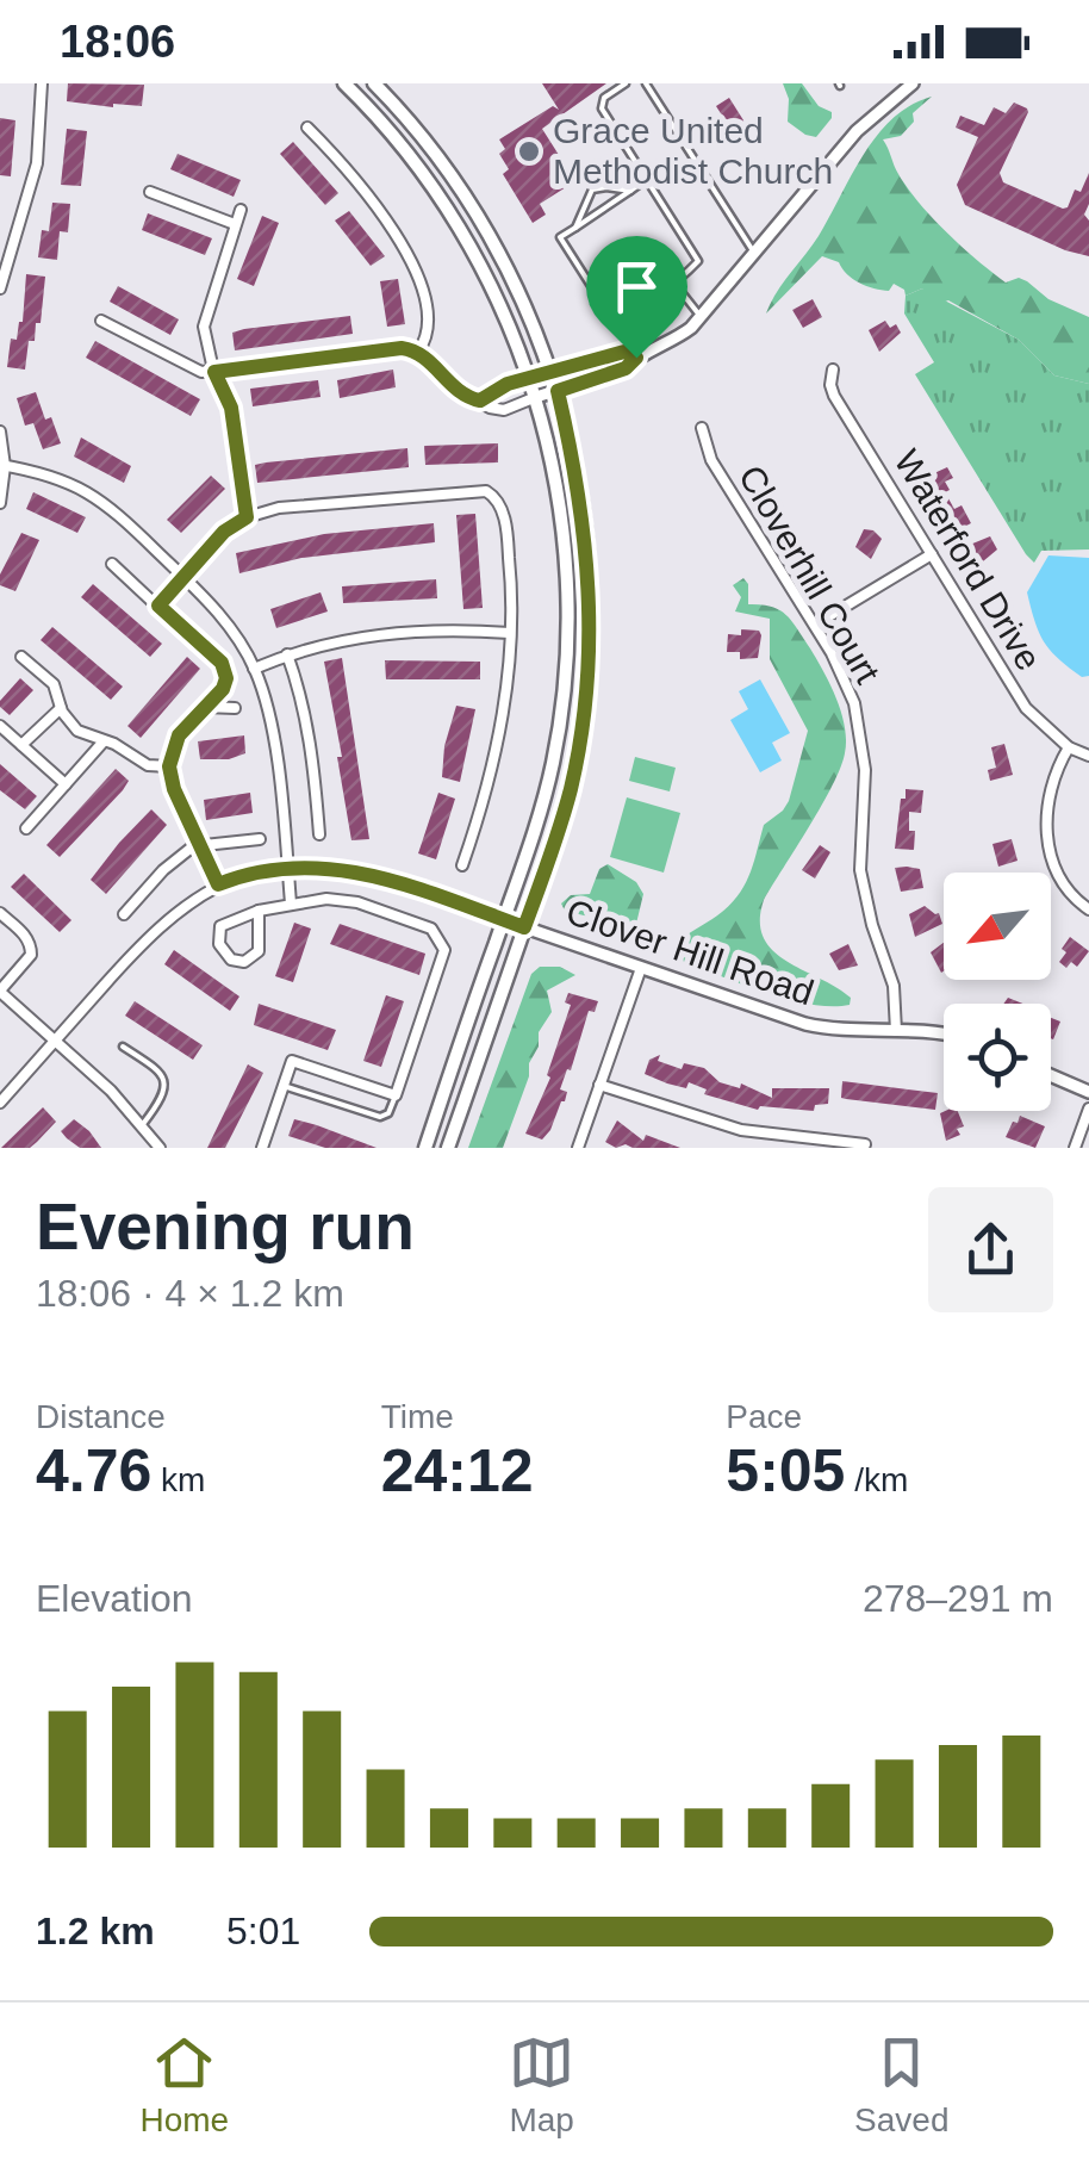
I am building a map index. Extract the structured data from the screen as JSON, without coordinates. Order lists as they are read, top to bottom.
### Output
{
  "streets": {
    "street": ["Waterford Drive", "Cloverhill Court", "Clover Hill Road"]
  },
  "crossings": [
    ["Cloverhill Court", "Clover Hill Road"]
  ],
  "places": ["Grace United Methodist Church"],
  "north": "bottom left",
  "page": {
    "status": "18:06",
    "heading": ["Evening run", "18:06 · 4 × 1.2 km"],
    "stats": [
      ["Distance", "4.76 km"],
      ["Time", "24:12"],
      ["Pace", "5:05 /km"]
    ],
    "chart": ["Elevation", "278–291 m"],
    "list": [
      {
        "name": "1.2 km",
        "note": "5:01"
      }
    ],
    "tabs": ["Home", "Map", "Saved"]
  }
}
